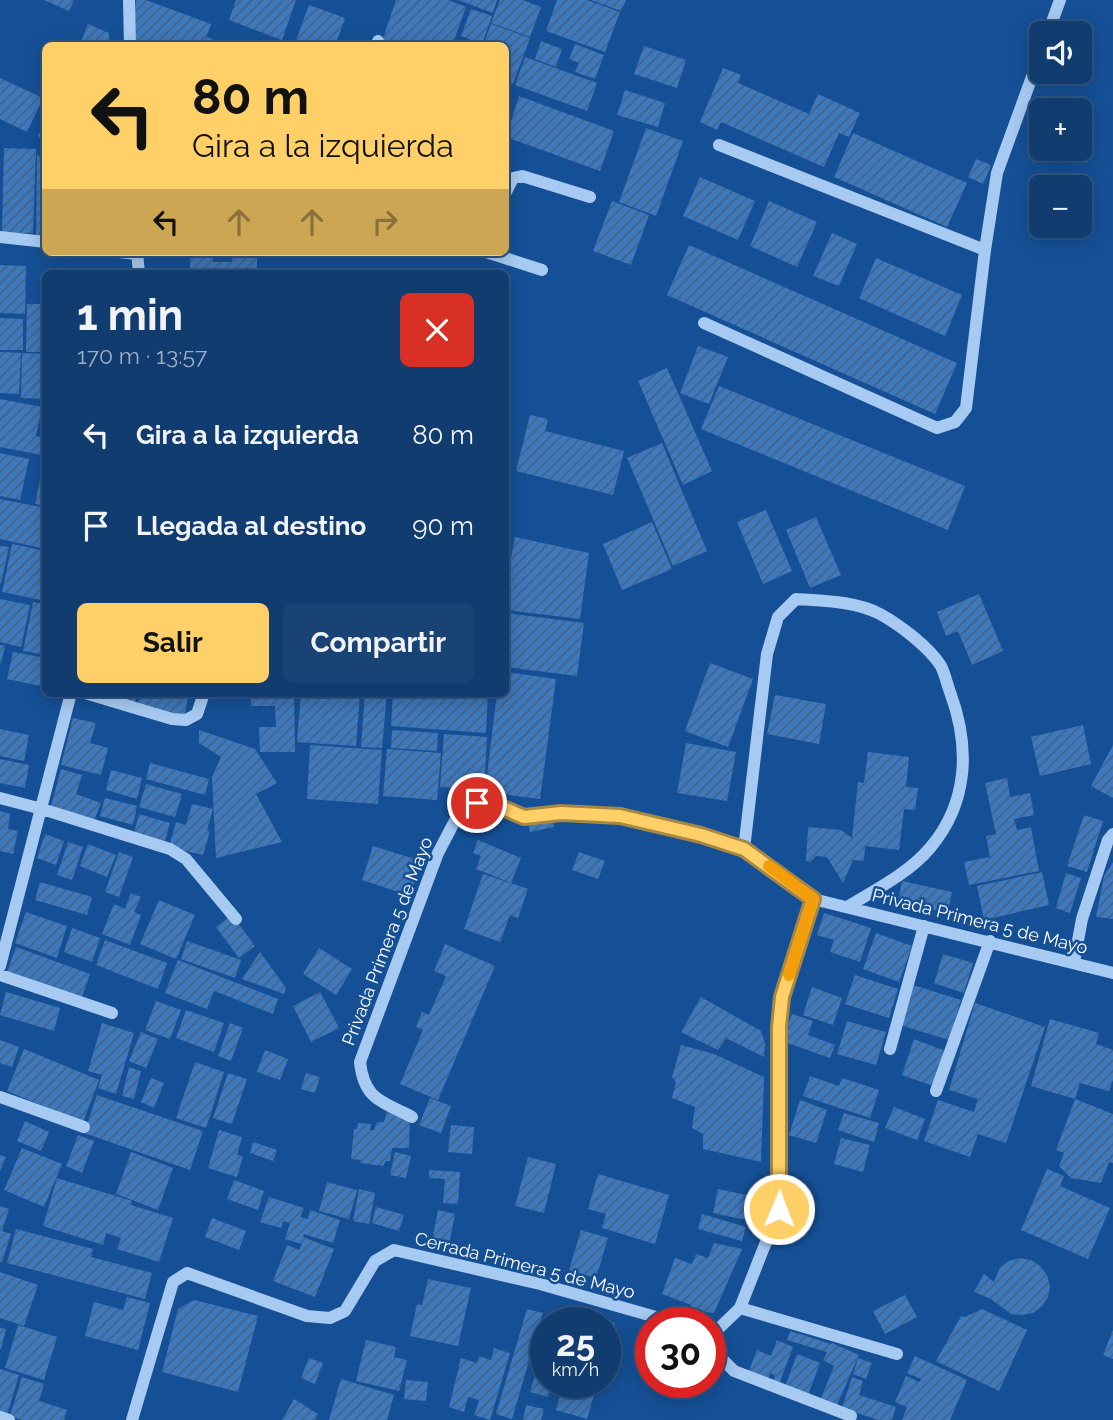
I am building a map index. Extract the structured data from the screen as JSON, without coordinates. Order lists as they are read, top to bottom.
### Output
{
  "streets": {
    "street": ["Privada Primera 5 de Mayo", "Cerrada Primera 5 de Mayo"]
  },
  "page": {
    "map_buttons": ["+", "−"],
    "turn": ["80 m", "Gira a la izquierda"],
    "heading": ["1 min", "170 m · 13:57"],
    "list": [
      {
        "name": "Gira a la izquierda",
        "value": "80 m"
      },
      {
        "name": "Llegada al destino",
        "value": "90 m"
      }
    ],
    "buttons": ["Salir", "Compartir"],
    "speed": "25 km/h",
    "limit": "30"
  }
}
